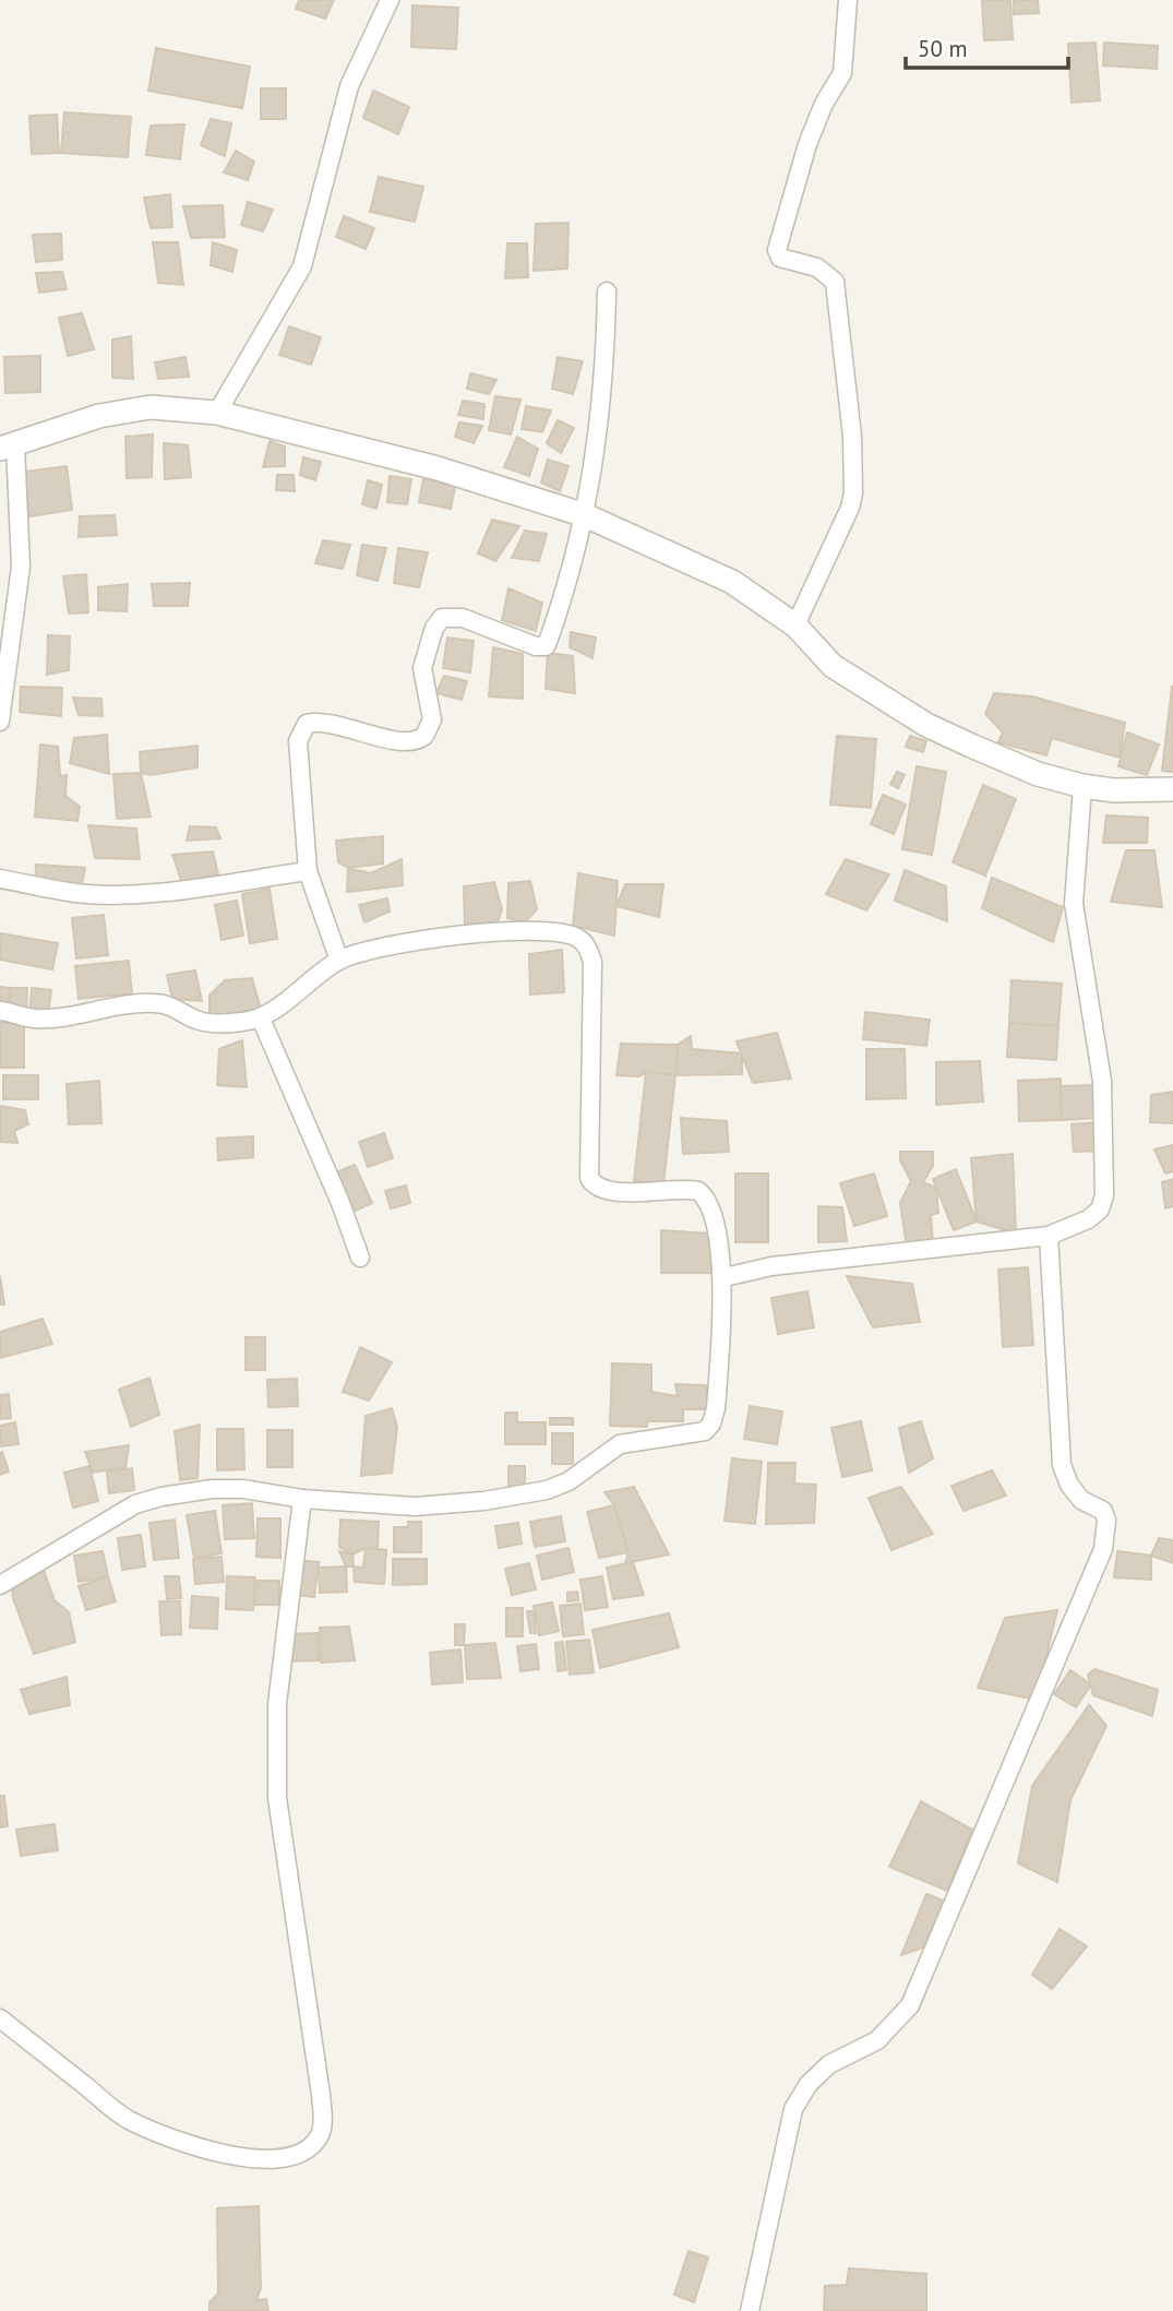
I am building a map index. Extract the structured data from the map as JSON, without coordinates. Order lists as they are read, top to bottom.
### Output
{
  "scale_bar": "50 m"
}
